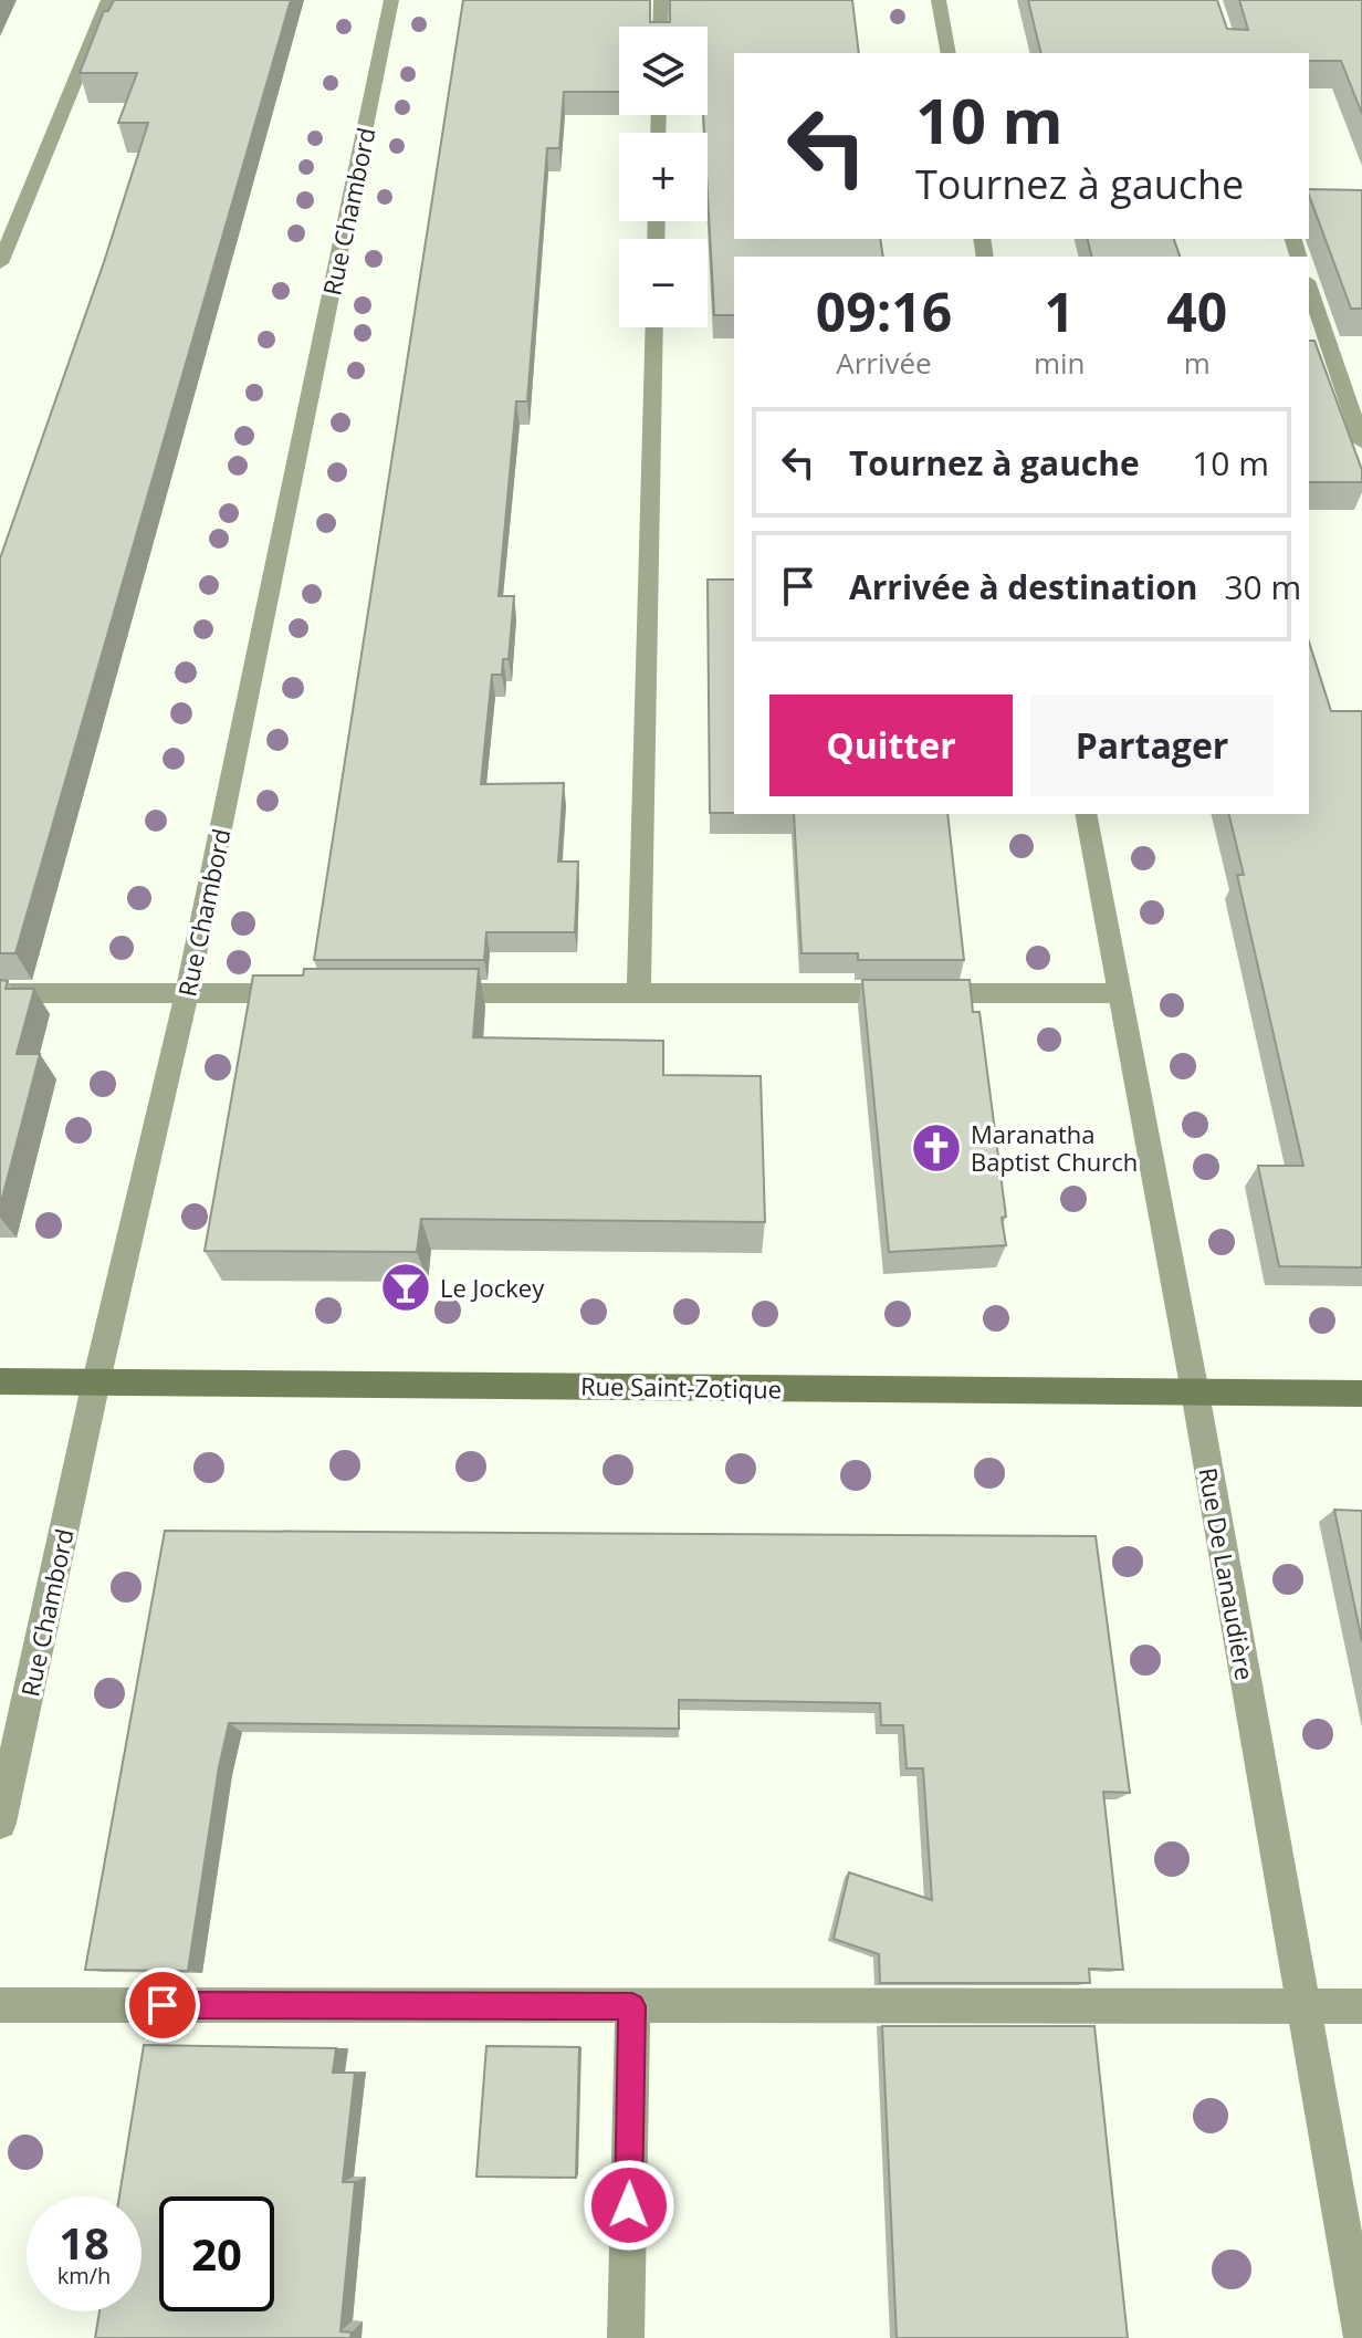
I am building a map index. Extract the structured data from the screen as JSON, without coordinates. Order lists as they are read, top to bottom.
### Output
{
  "streets": {
    "street": ["Rue Chambord", "Rue Saint-Zotique", "Rue De Lanaudière"]
  },
  "crossings": [
    ["Rue Chambord", "Rue Saint-Zotique"],
    ["Rue Saint-Zotique", "Rue De Lanaudière"]
  ],
  "places": {
    "church": ["Maranatha Baptist Church"],
    "bar": ["Le Jockey"]
  },
  "page": {
    "map_buttons": ["+", "−"],
    "turn": ["10 m", "Tournez à gauche"],
    "eta": [
      "09:16",
      "Arrivée",
      "1",
      "min",
      "40",
      "m"
    ],
    "list": [
      {
        "name": "Tournez à gauche",
        "value": "10 m"
      },
      {
        "name": "Arrivée à destination",
        "value": "30 m"
      }
    ],
    "buttons": ["Quitter", "Partager"],
    "speed": "18 km/h",
    "limit": "20"
  }
}
